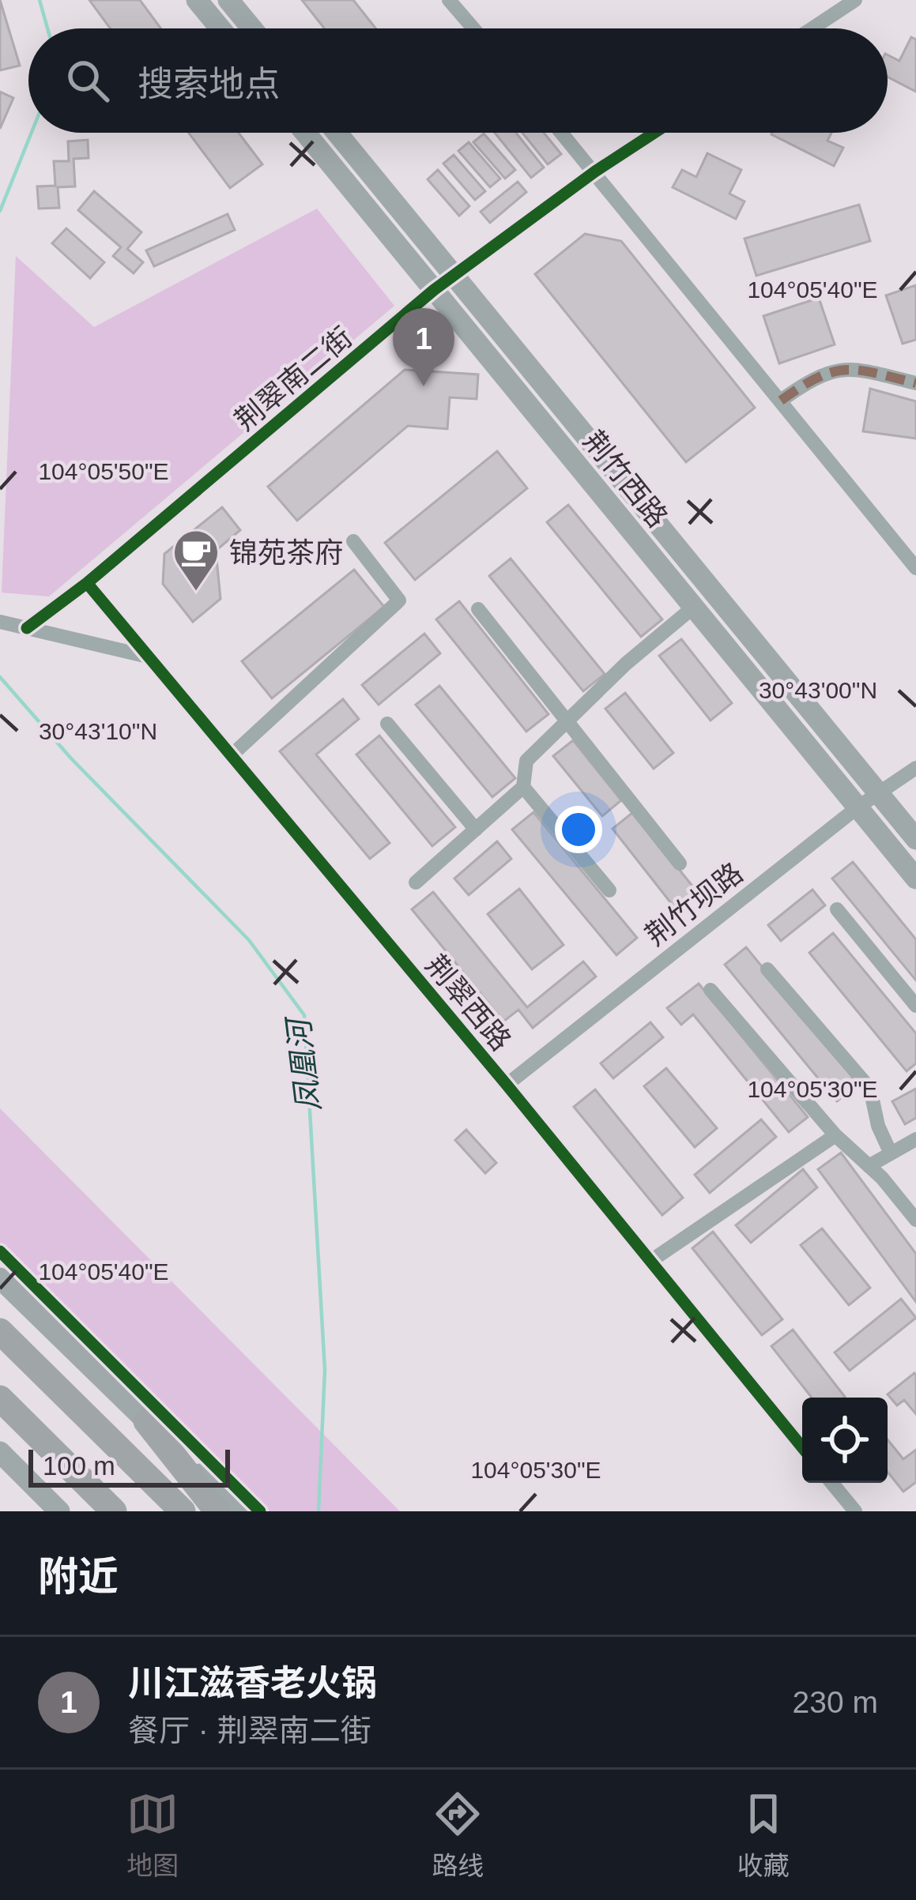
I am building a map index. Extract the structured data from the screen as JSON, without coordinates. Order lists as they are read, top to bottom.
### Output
{
  "streets": {
    "main road": ["荆竹西路"],
    "street": ["荆翠南二街", "荆竹坝路", "荆翠西路"]
  },
  "crossings": [
    ["荆翠南二街", "荆竹西路"],
    ["荆翠南二街", "荆翠西路"],
    ["荆竹西路", "荆竹坝路"],
    ["荆竹坝路", "荆翠西路"]
  ],
  "water": ["凤凰河"],
  "places": {
    "cafe": ["锦苑茶府"]
  },
  "scale_bar": "100 m",
  "page": {
    "search": "搜索地点",
    "pins": "1",
    "scale": "100 m",
    "heading": "附近",
    "list": [
      {
        "mark": "1",
        "name": "川江滋香老火锅",
        "note": "餐厅 · 荆翠南二街",
        "value": "230 m"
      }
    ],
    "nav": ["地图", "路线", "收藏"]
  },
  "coordinates": [
    "104°05'40\"E",
    "104°05'50\"E",
    "30°43'00\"N",
    "30°43'10\"N",
    "104°05'30\"E"
  ]
}
